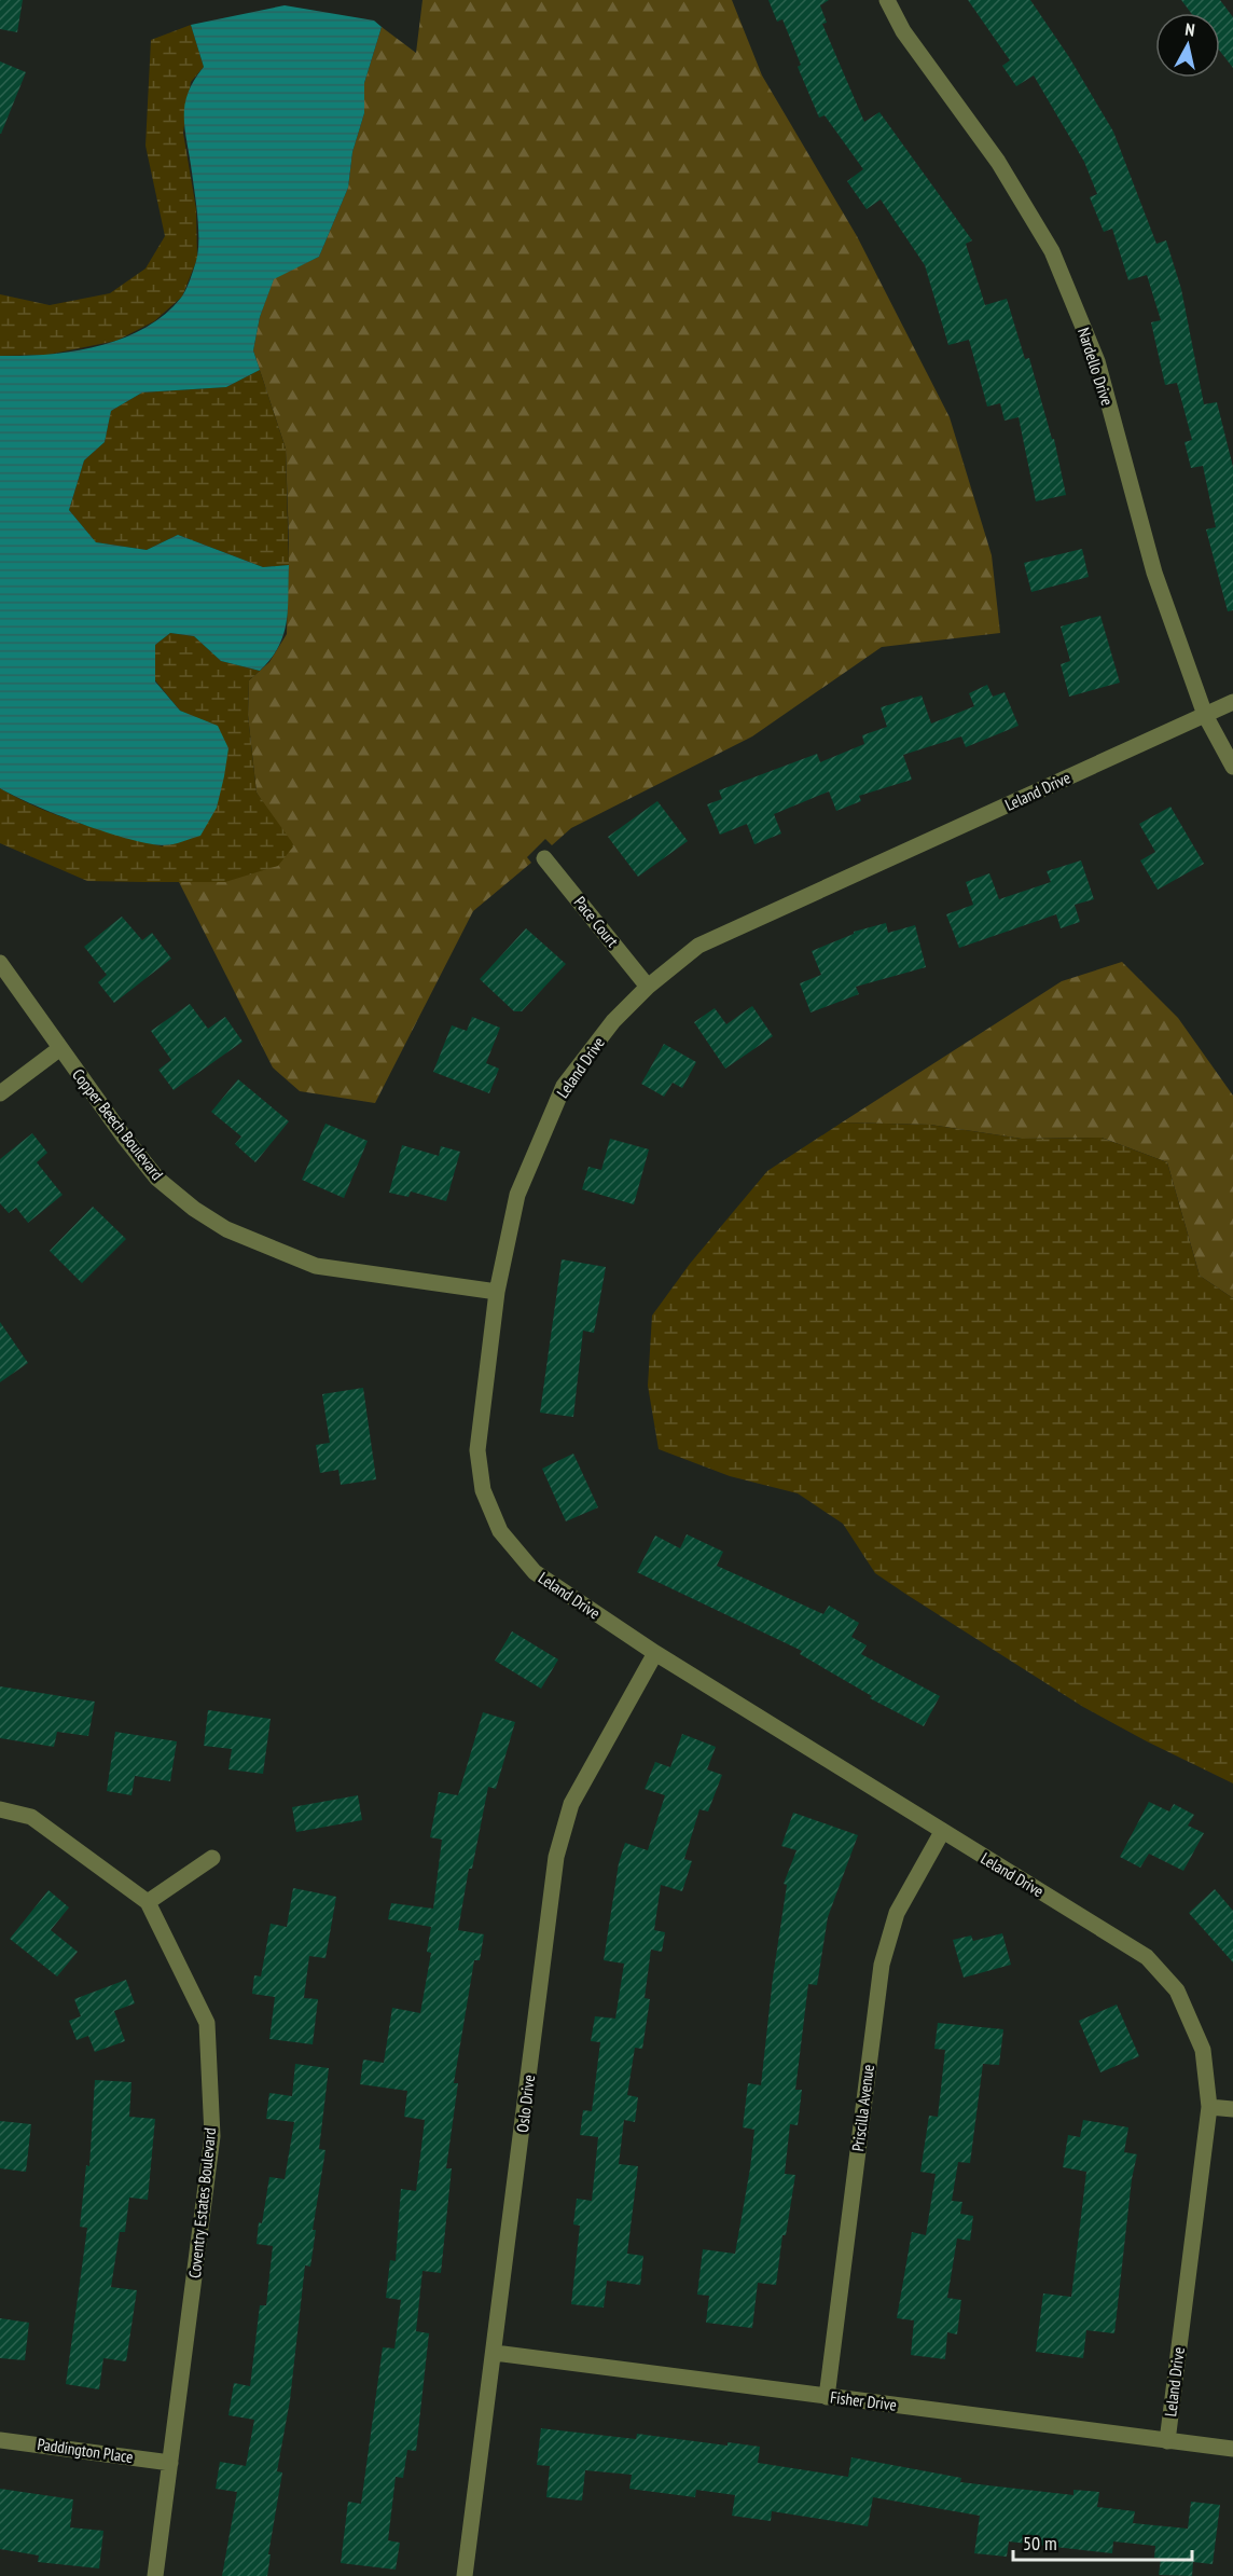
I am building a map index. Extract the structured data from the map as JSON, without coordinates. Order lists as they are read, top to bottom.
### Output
{
  "streets": {
    "street": [
      "Nardello Drive",
      "Leland Drive",
      "Pace Court",
      "Copper Beech Boulevard",
      "Oslo Drive",
      "Priscilla Avenue",
      "Coventry Estates Boulevard",
      "Fisher Drive",
      "Paddington Place"
    ]
  },
  "crossings": [
    ["Nardello Drive", "Leland Drive"],
    ["Leland Drive", "Pace Court"],
    ["Leland Drive", "Copper Beech Boulevard"],
    ["Leland Drive", "Oslo Drive"],
    ["Leland Drive", "Priscilla Avenue"],
    ["Leland Drive", "Fisher Drive"],
    ["Oslo Drive", "Fisher Drive"],
    ["Priscilla Avenue", "Fisher Drive"],
    ["Coventry Estates Boulevard", "Paddington Place"]
  ],
  "scale_bar": "50 m",
  "north": "top"
}
